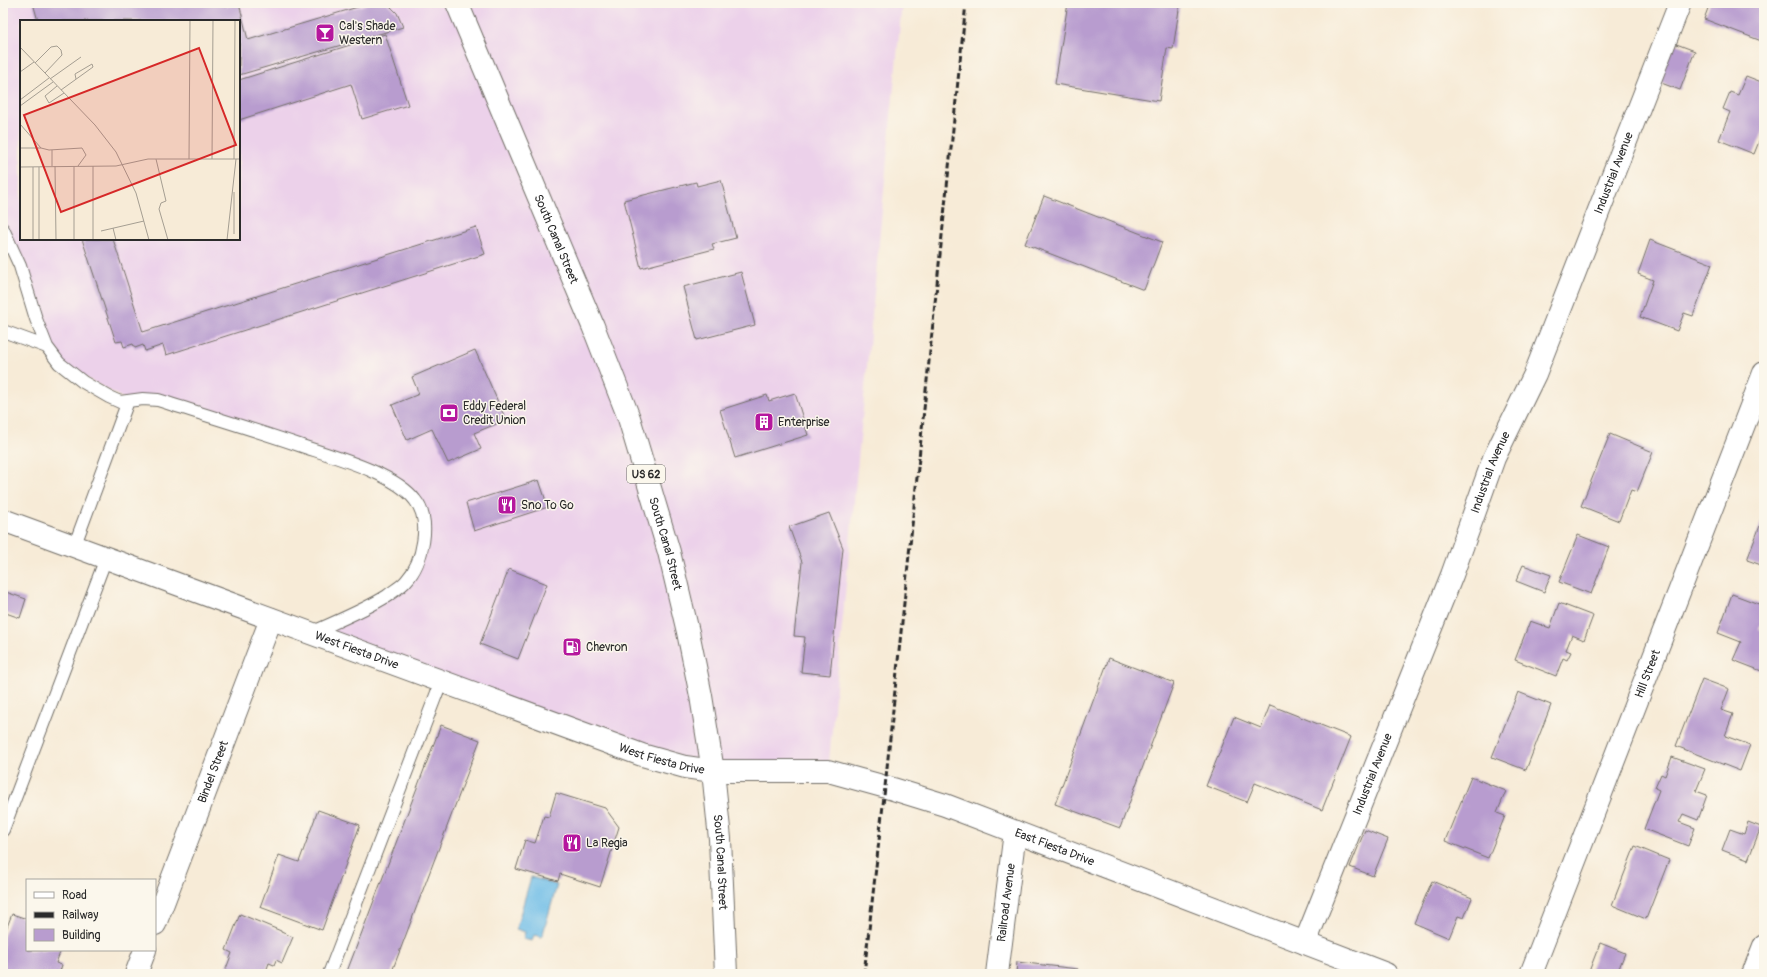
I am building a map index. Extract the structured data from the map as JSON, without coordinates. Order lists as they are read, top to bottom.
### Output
{
  "streets": {
    "main road": [
      "Industrial Avenue",
      "South Canal Street",
      "US 62",
      "West Fiesta Drive",
      "Hill Street",
      "Bindel Street",
      "East Fiesta Drive",
      "Railroad Avenue"
    ]
  },
  "crossings": [
    ["Industrial Avenue", "East Fiesta Drive"],
    ["South Canal Street", "West Fiesta Drive"],
    ["South Canal Street", "East Fiesta Drive"],
    ["West Fiesta Drive", "Bindel Street"],
    ["West Fiesta Drive", "East Fiesta Drive"],
    ["East Fiesta Drive", "Railroad Avenue"]
  ],
  "places": {
    "bar": ["Cal's Shade Western"],
    "bank": ["Eddy Federal Credit Union"],
    "building": ["Enterprise"],
    "restaurant": ["Sno To Go", "La Regia"],
    "fuel station": ["Chevron"]
  },
  "legend": ["Road", "Railway", "Building"]
}
